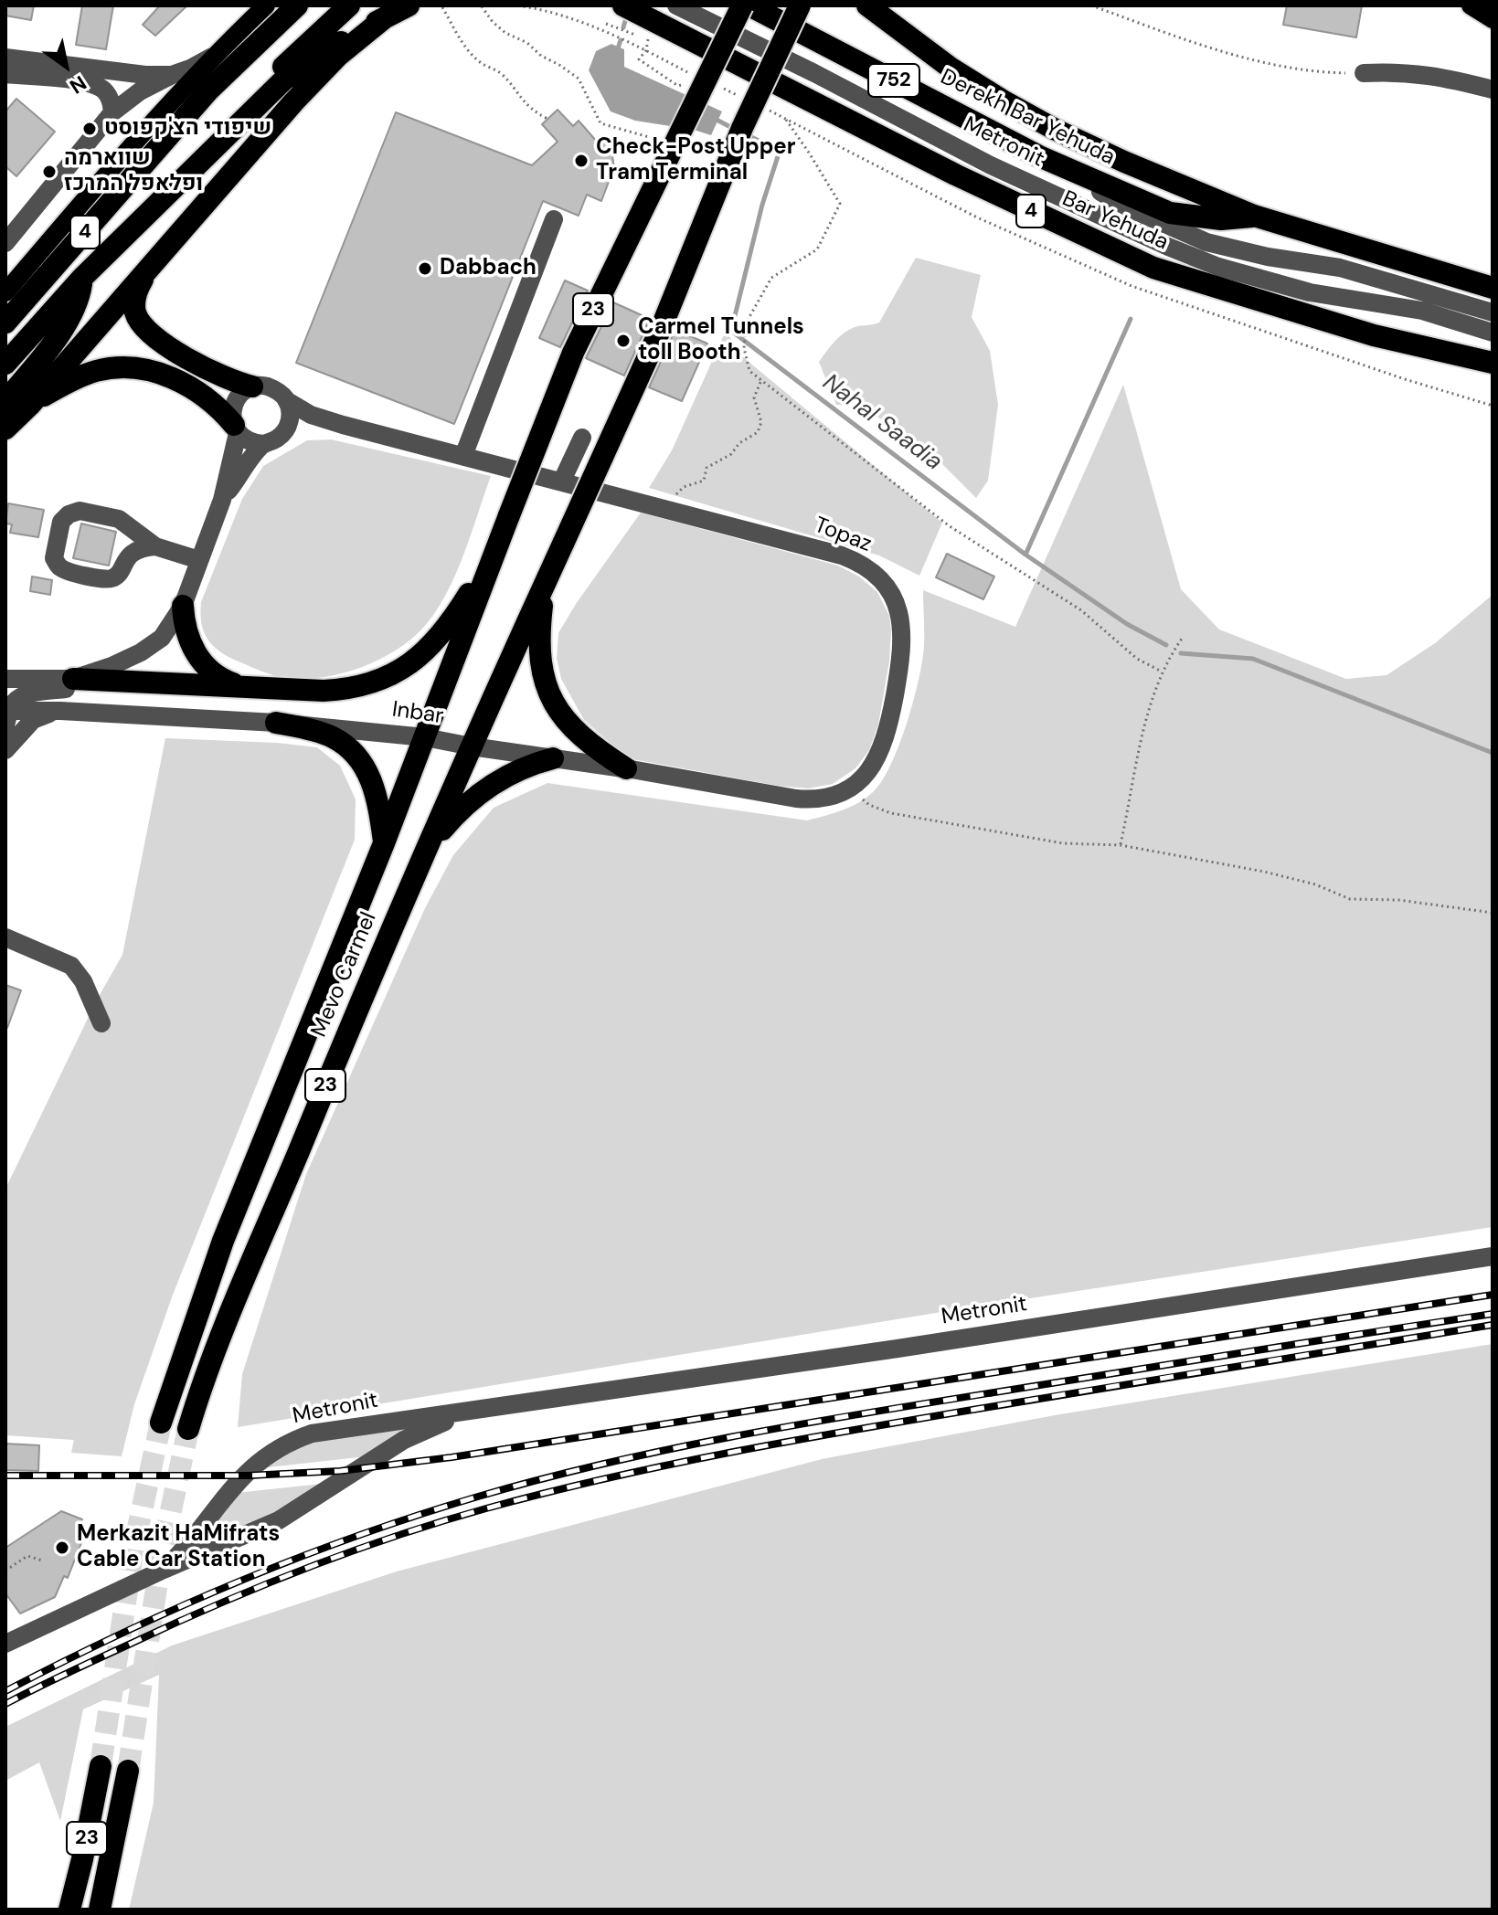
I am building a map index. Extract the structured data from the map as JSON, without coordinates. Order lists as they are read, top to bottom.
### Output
{
  "streets": {
    "highway": [
      "752",
      "Derekh Bar Yehuda",
      "4",
      "Bar Yehuda",
      "23",
      "Mevo Carmel"
    ],
    "street": ["Metronit", "Topaz", "Inbar"]
  },
  "crossings": [
    ["Derekh Bar Yehuda", "Metronit"],
    ["23", "Inbar"],
    ["23", "Mevo Carmel"],
    ["Topaz", "Inbar"],
    ["Inbar", "Mevo Carmel"]
  ],
  "water": ["Nahal Saadia"],
  "places": [
    "שיפודי הצ'קפוסט",
    "Check-Post Upper Tram Terminal",
    "שווארמה ופלאפל המרכז",
    "Dabbach",
    "Carmel Tunnels toll Booth",
    "Merkazit HaMifrats Cable Car Station"
  ],
  "north": "bottom right"
}
